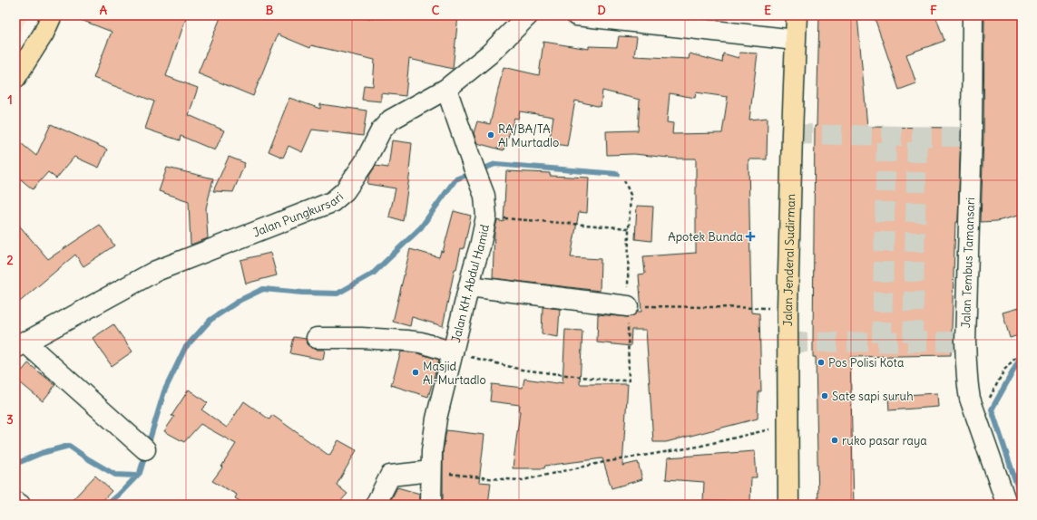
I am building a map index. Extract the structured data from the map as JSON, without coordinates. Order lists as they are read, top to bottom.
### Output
{
  "streets": {
    "main road": ["Jalan Jenderal Sudirman"],
    "street": ["Jalan Pungkursari", "Jalan Tembus Tamansari", "Jalan KH. Abdul Hamid"]
  },
  "crossings": [
    ["Jalan Pungkursari", "Jalan KH. Abdul Hamid"]
  ],
  "places": {
    "other": [
      "RA/BA/TA Al Murtadlo",
      "Pos Polisi Kota",
      "Masjid Al-Murtadlo",
      "Sate sapi suruh",
      "ruko pasar raya"
    ],
    "health": ["Apotek Bunda"]
  },
  "grid": {
    "columns": [
      "A",
      "B",
      "C",
      "D",
      "E",
      "F"
    ],
    "rows": ["1", "2", "3"]
  }
}
